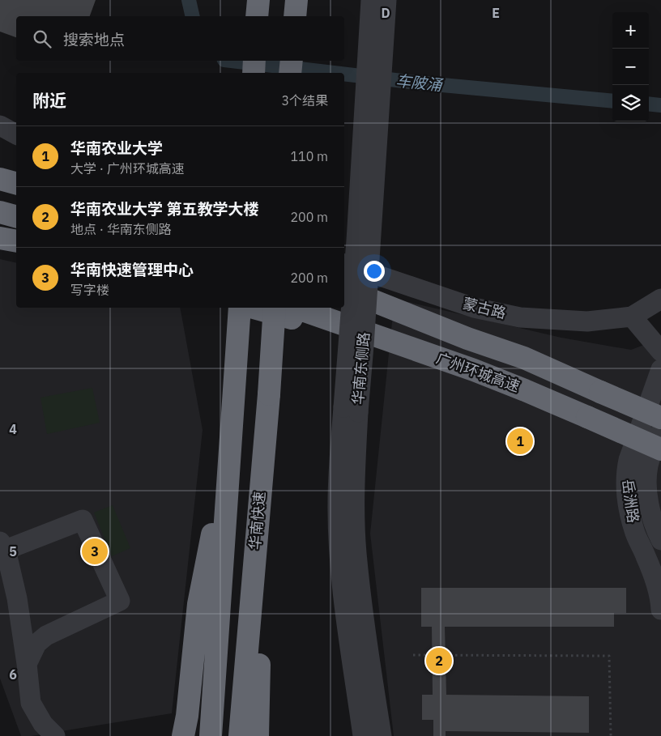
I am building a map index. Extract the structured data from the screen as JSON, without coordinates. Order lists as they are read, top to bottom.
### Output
{
  "streets": {
    "highway": ["广州环城高速", "华南快速"],
    "street": ["蒙古路", "华南东侧路", "岳洲路"]
  },
  "water": ["车陂涌"],
  "page": {
    "map_buttons": ["+", "−"],
    "search": "搜索地点",
    "heading": ["附近", "3个结果"],
    "list": [
      {
        "mark": "1",
        "name": "华南农业大学",
        "note": "大学 · 广州环城高速",
        "value": "110 m"
      },
      {
        "mark": "2",
        "name": "华南农业大学 第五教学大楼",
        "note": "地点 · 华南东侧路",
        "value": "200 m"
      },
      {
        "mark": "3",
        "name": "华南快速管理中心",
        "note": "写字楼",
        "value": "200 m"
      }
    ],
    "pins": ["1", "3", "2"]
  },
  "grid": {
    "columns": ["D", "E"],
    "rows": ["4", "5", "6"]
  }
}
